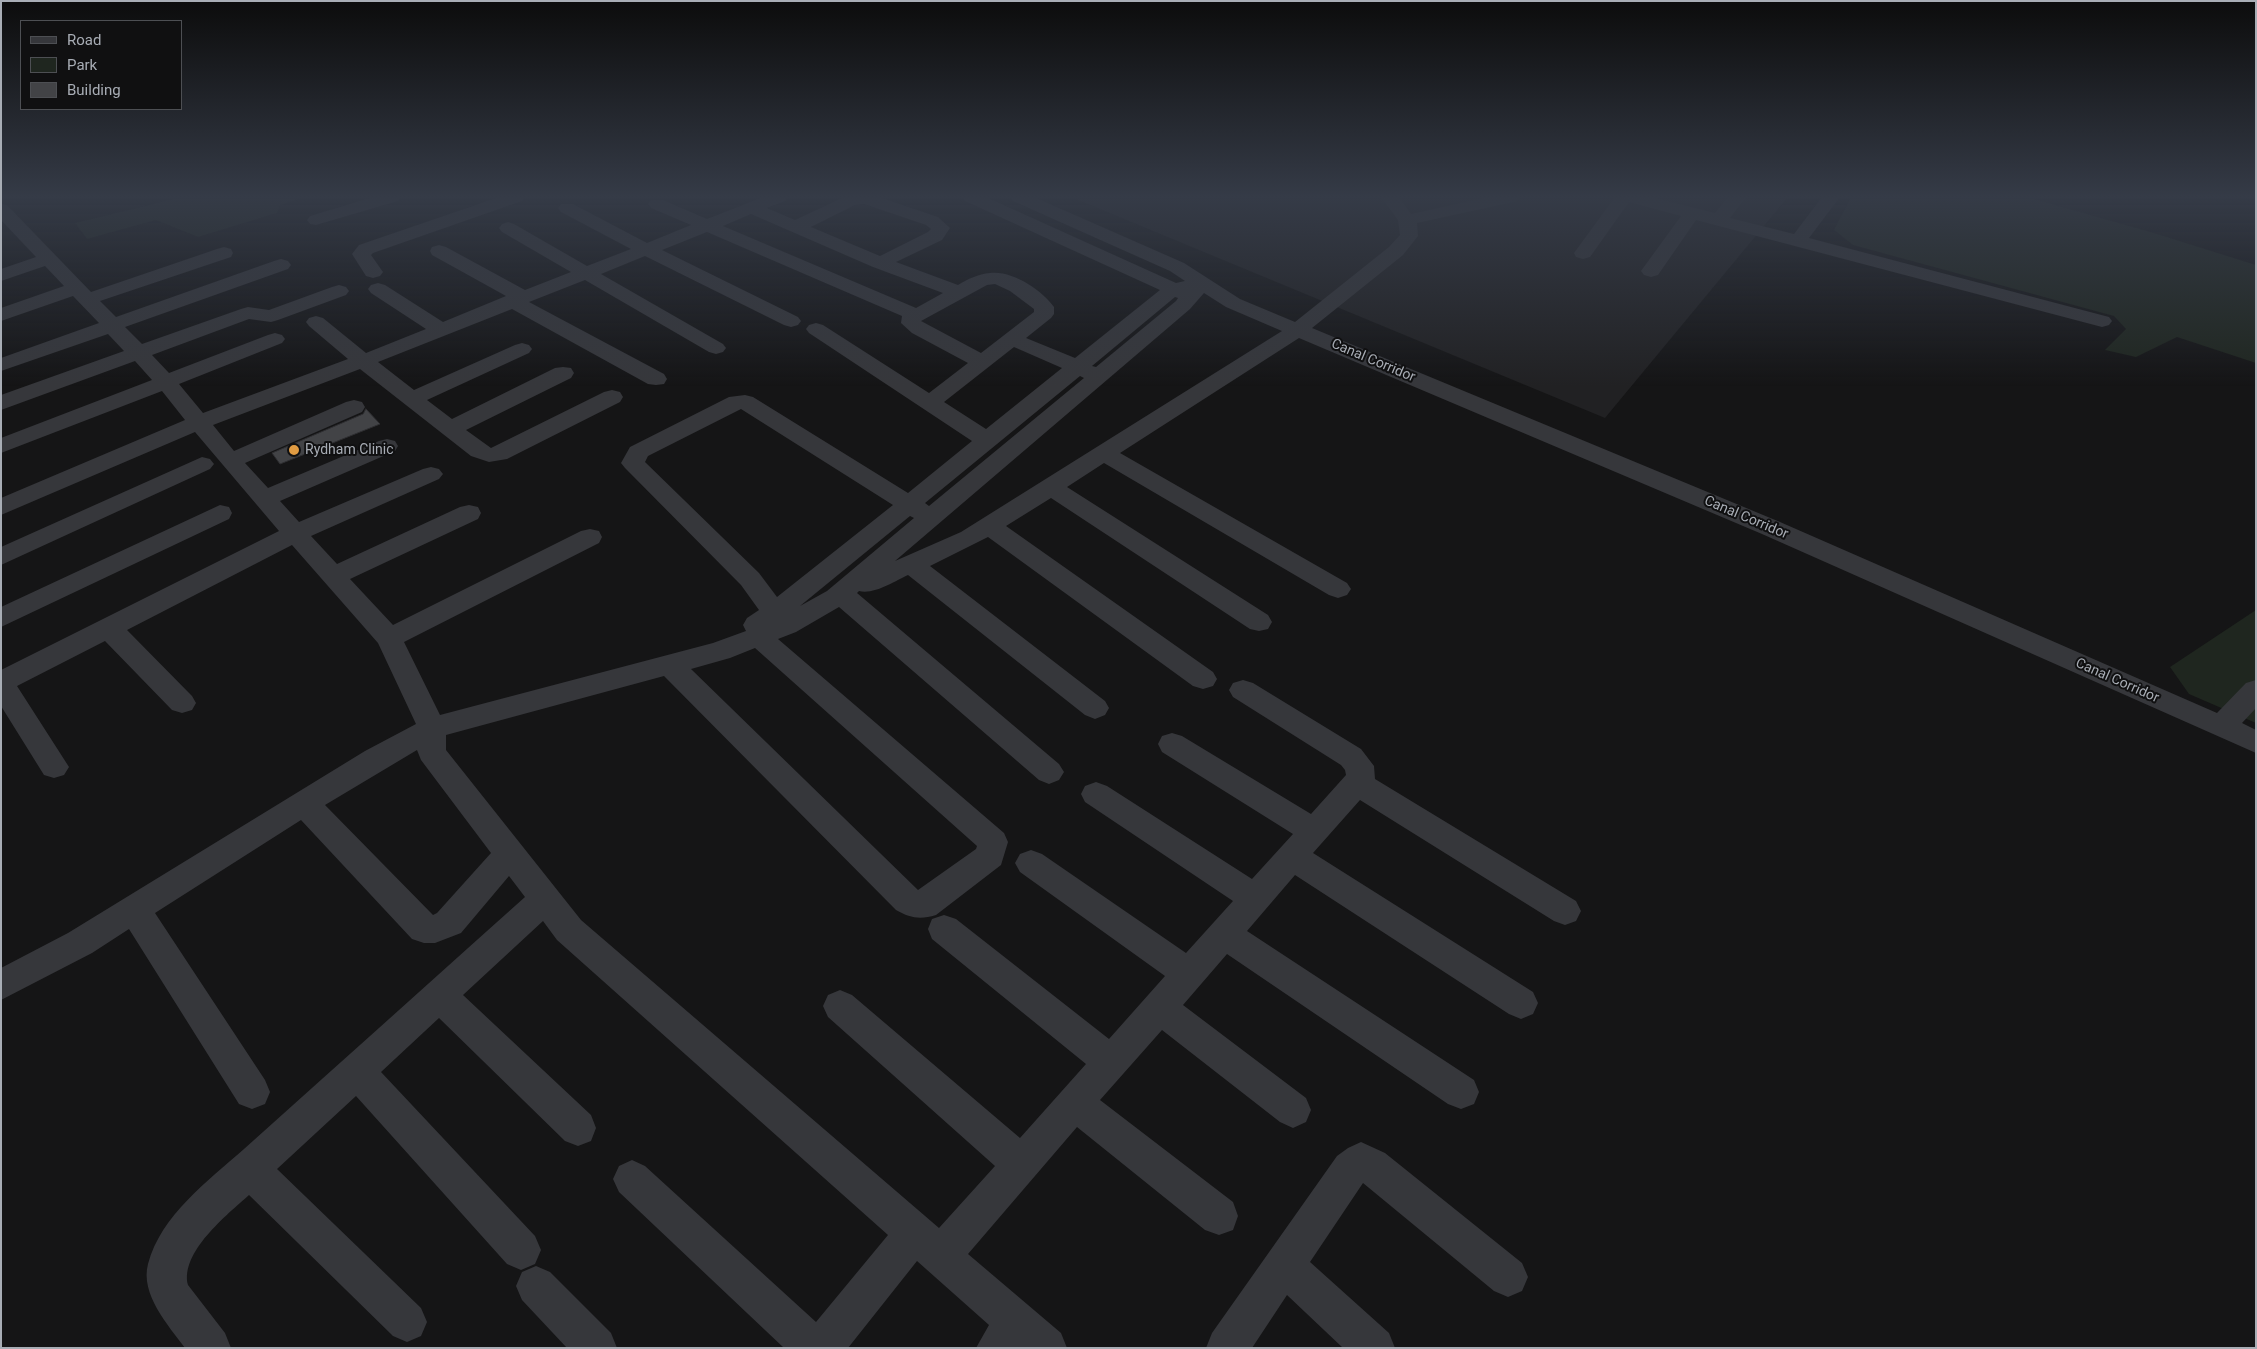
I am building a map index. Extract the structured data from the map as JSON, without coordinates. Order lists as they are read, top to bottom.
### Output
{
  "streets": {
    "street": ["Canal Corridor"]
  },
  "places": ["Rydham Clinic"],
  "legend": ["Road", "Park", "Building"]
}
